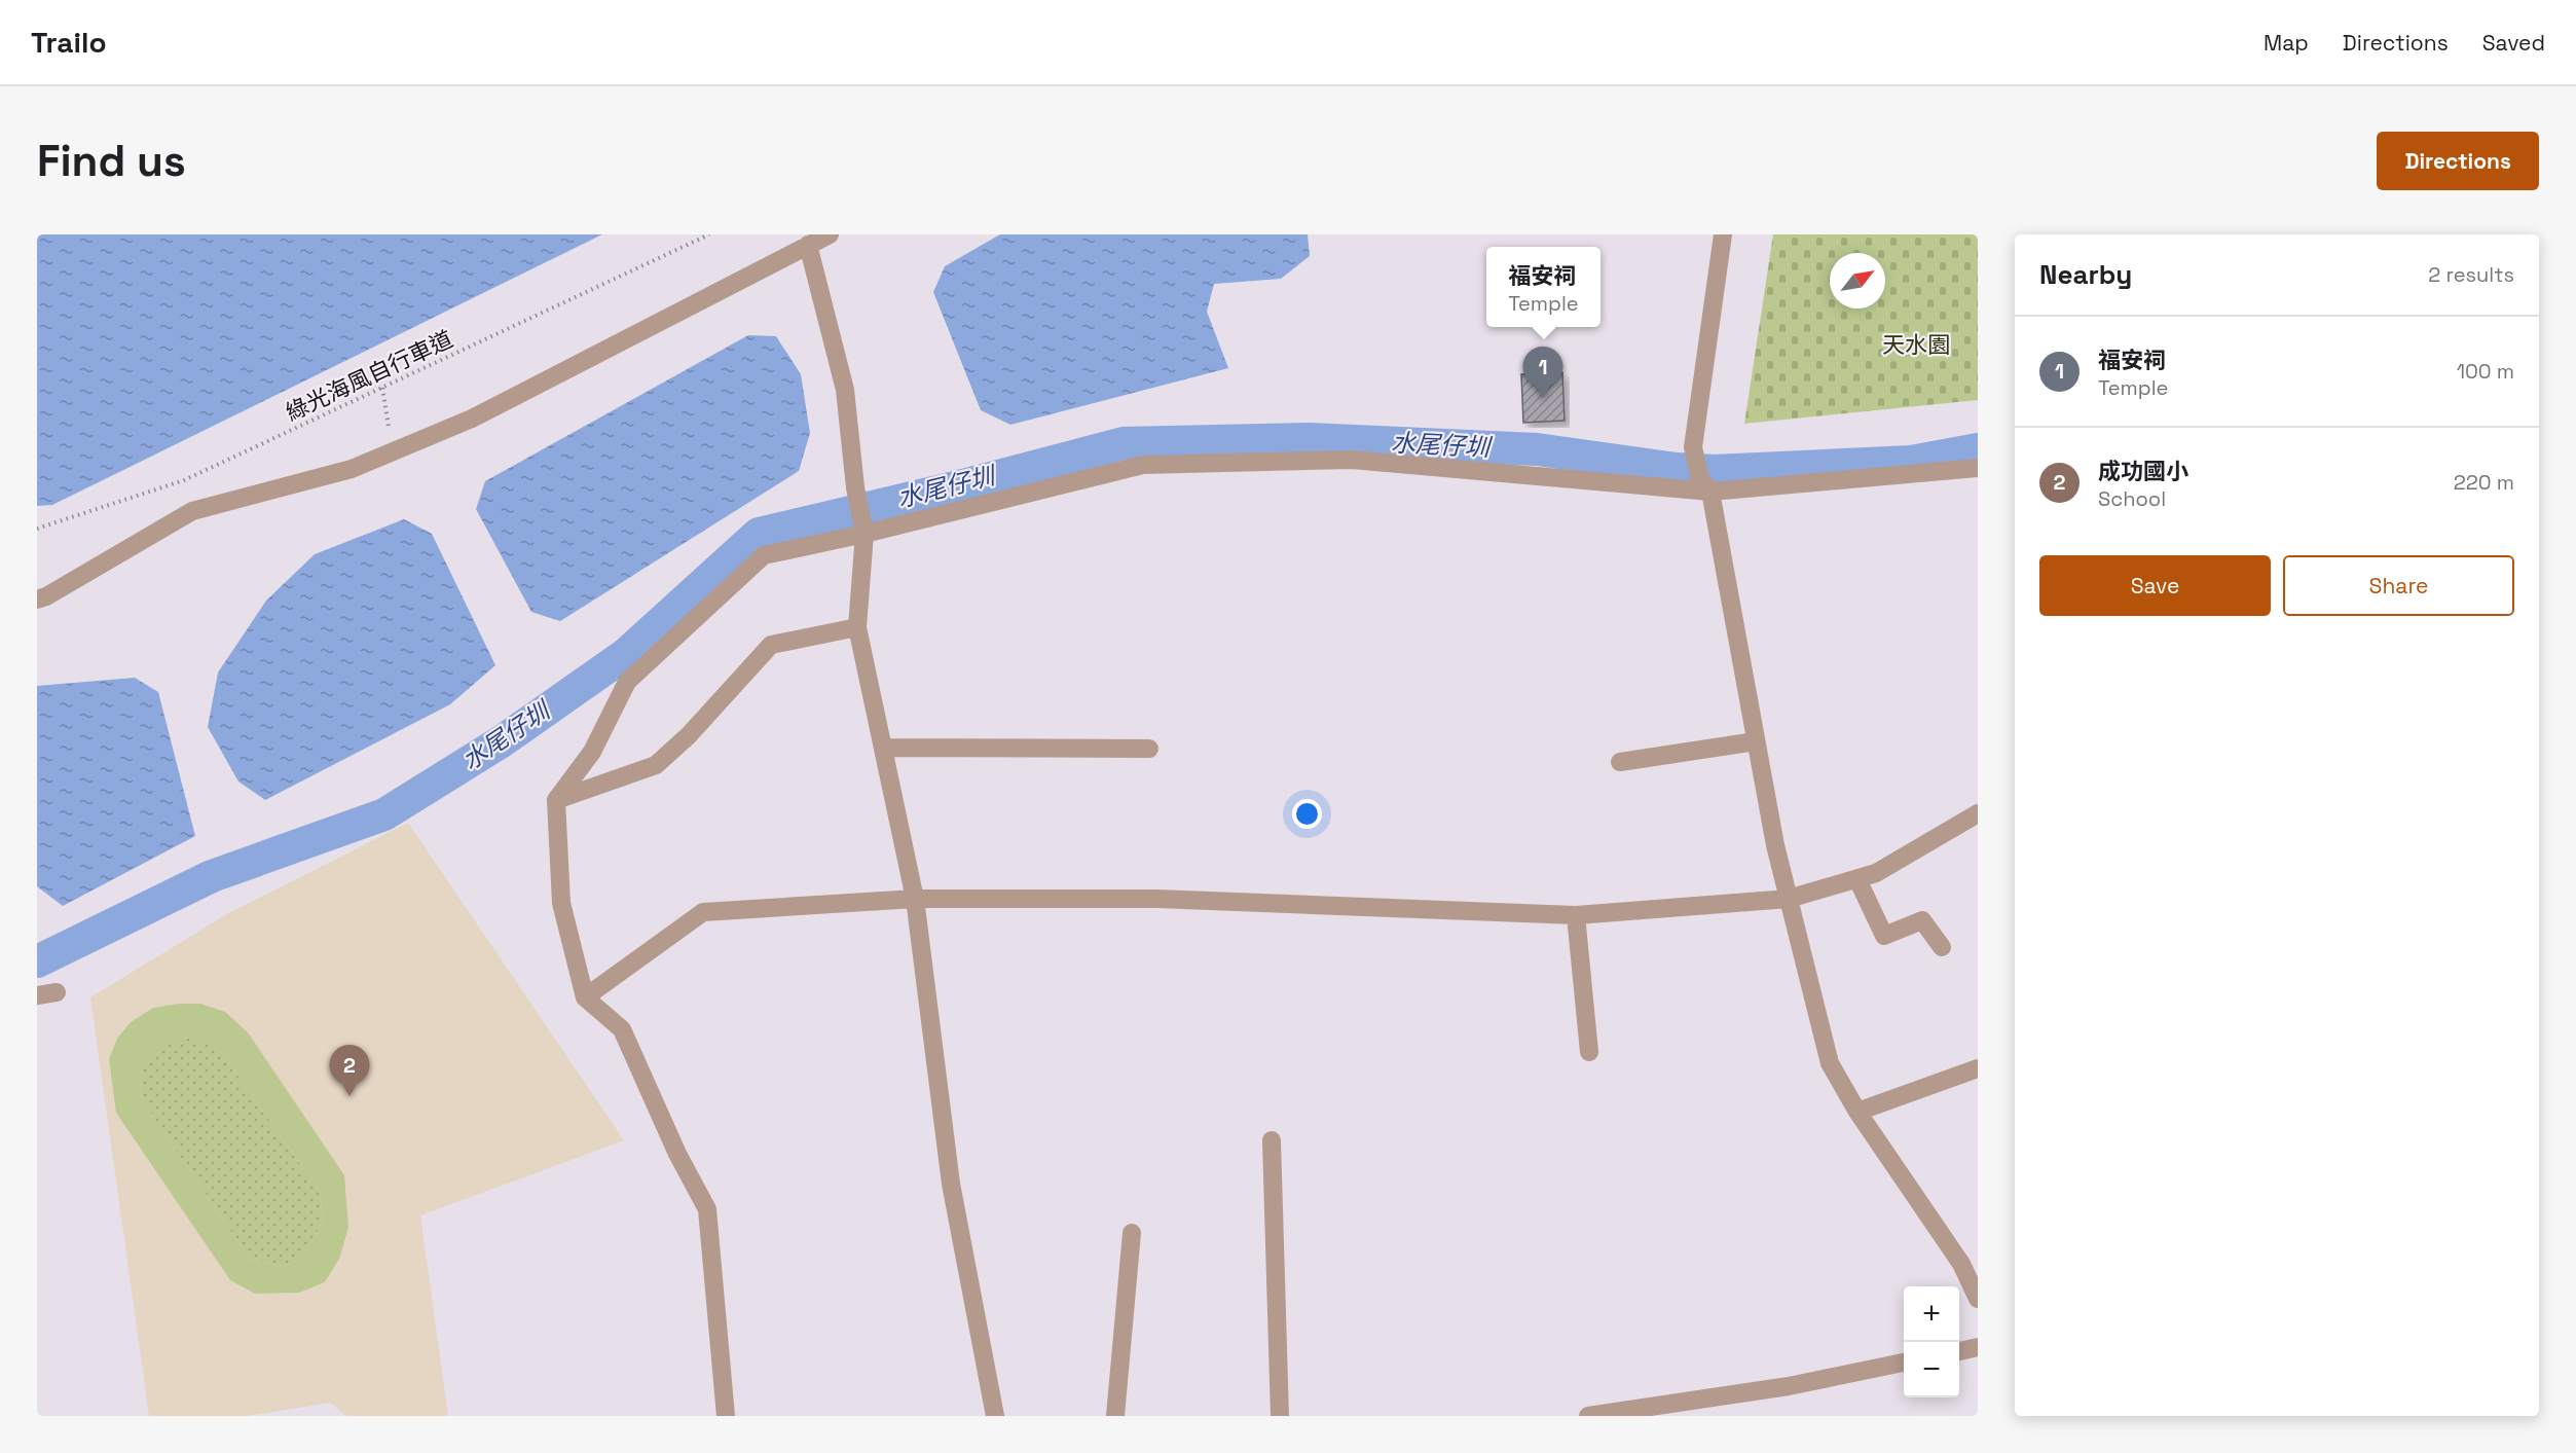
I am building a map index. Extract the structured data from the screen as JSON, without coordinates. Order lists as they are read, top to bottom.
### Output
{
  "streets": {
    "path": ["綠光海風自行車道"]
  },
  "water": ["水尾仔圳"],
  "parks": ["天水園"],
  "north": "top right",
  "page": {
    "header": "Trailo",
    "nav": ["Map", "Directions", "Saved"],
    "buttons": [
      "Directions",
      ["Save", "Share"]
    ],
    "title": "Find us",
    "heading": ["Nearby", "2 results"],
    "popup": ["福安祠", "Temple"],
    "list": [
      {
        "mark": "1",
        "name": "福安祠",
        "note": "Temple",
        "value": "100 m"
      },
      {
        "mark": "2",
        "name": "成功國小",
        "note": "School",
        "value": "220 m"
      }
    ],
    "pins": ["1", "2"],
    "map_buttons": ["+", "−"]
  }
}
